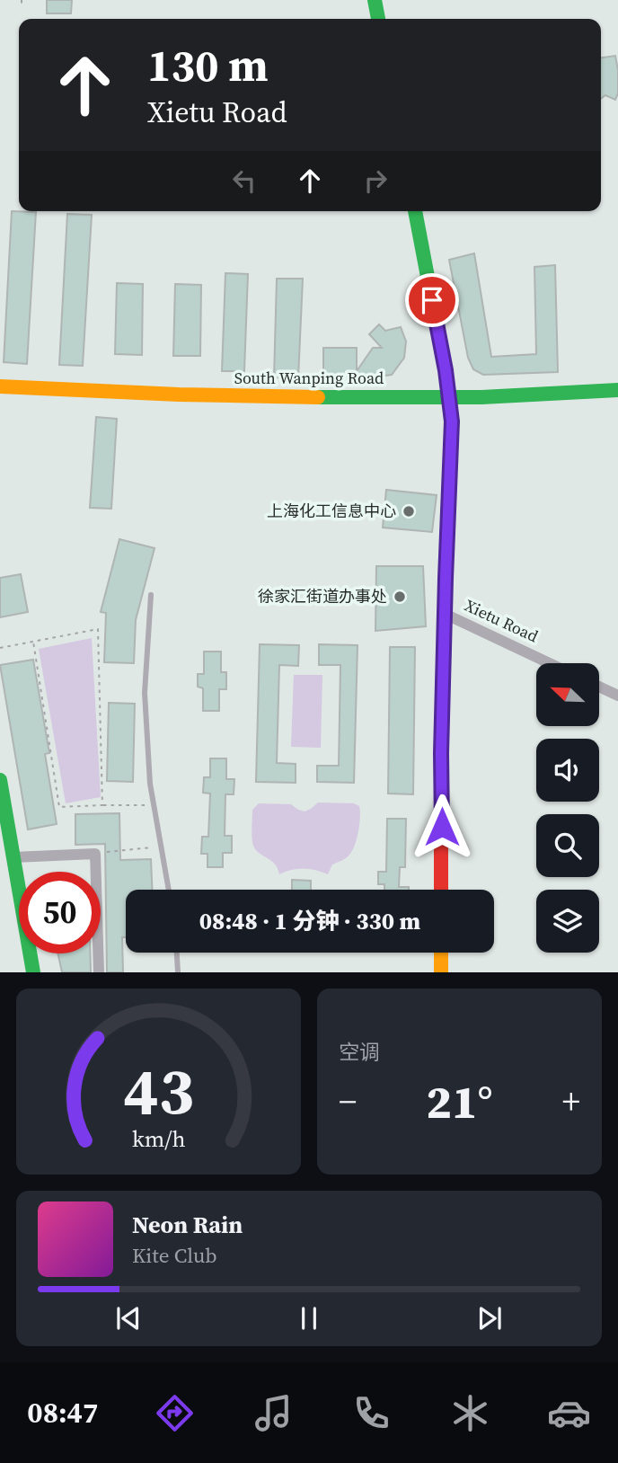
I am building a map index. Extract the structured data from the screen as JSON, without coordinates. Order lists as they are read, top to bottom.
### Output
{
  "streets": {
    "main road": ["South Wanping Road", "Xietu Road"]
  },
  "crossings": [
    ["South Wanping Road", "Xietu Road"]
  ],
  "places": ["上海化工信息中心", "徐家汇街道办事处"],
  "north": "top left",
  "page": {
    "turn": ["130 m", "Xietu Road"],
    "limit": "50",
    "trip": "08:48 · 1 分钟 · 330 m",
    "tile": "空调",
    "heat": ["−", "21°", "+"],
    "song": ["Neon Rain", "Kite Club"],
    "tabs": "08:47",
    "gauge": ["43", "km/h"]
  }
}
